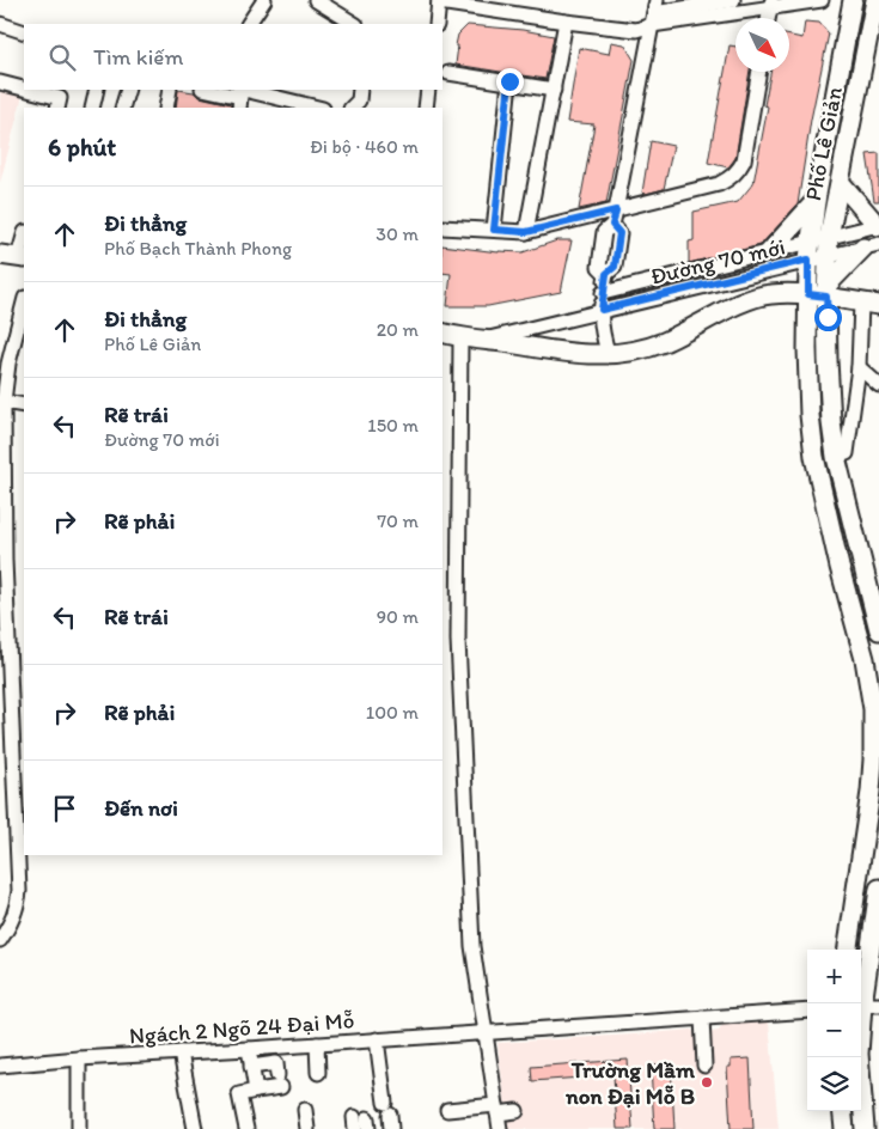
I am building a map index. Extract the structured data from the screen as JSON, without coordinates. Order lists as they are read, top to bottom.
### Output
{
  "streets": {
    "main road": ["Phố Lê Giản"],
    "street": ["Đường 70 mới", "Ngách 2 Ngõ 24 Đại Mỗ"]
  },
  "crossings": [
    ["Phố Lê Giản", "Đường 70 mới"]
  ],
  "places": ["Trường Mầm non Đại Mỗ B"],
  "north": "bottom right",
  "page": {
    "search": "Tìm kiếm",
    "heading": ["6 phút", "Đi bộ · 460 m"],
    "list": [
      ["Đi thẳng", "Phố Bạch Thành Phong", "30 m"],
      ["Đi thẳng", "Phố Lê Giản", "20 m"],
      ["Rẽ trái", "Đường 70 mới", "150 m"],
      ["Rẽ phải", "70 m"],
      ["Rẽ trái", "90 m"],
      ["Rẽ phải", "100 m"],
      "Đến nơi"
    ],
    "map_buttons": ["+", "−"]
  }
}
